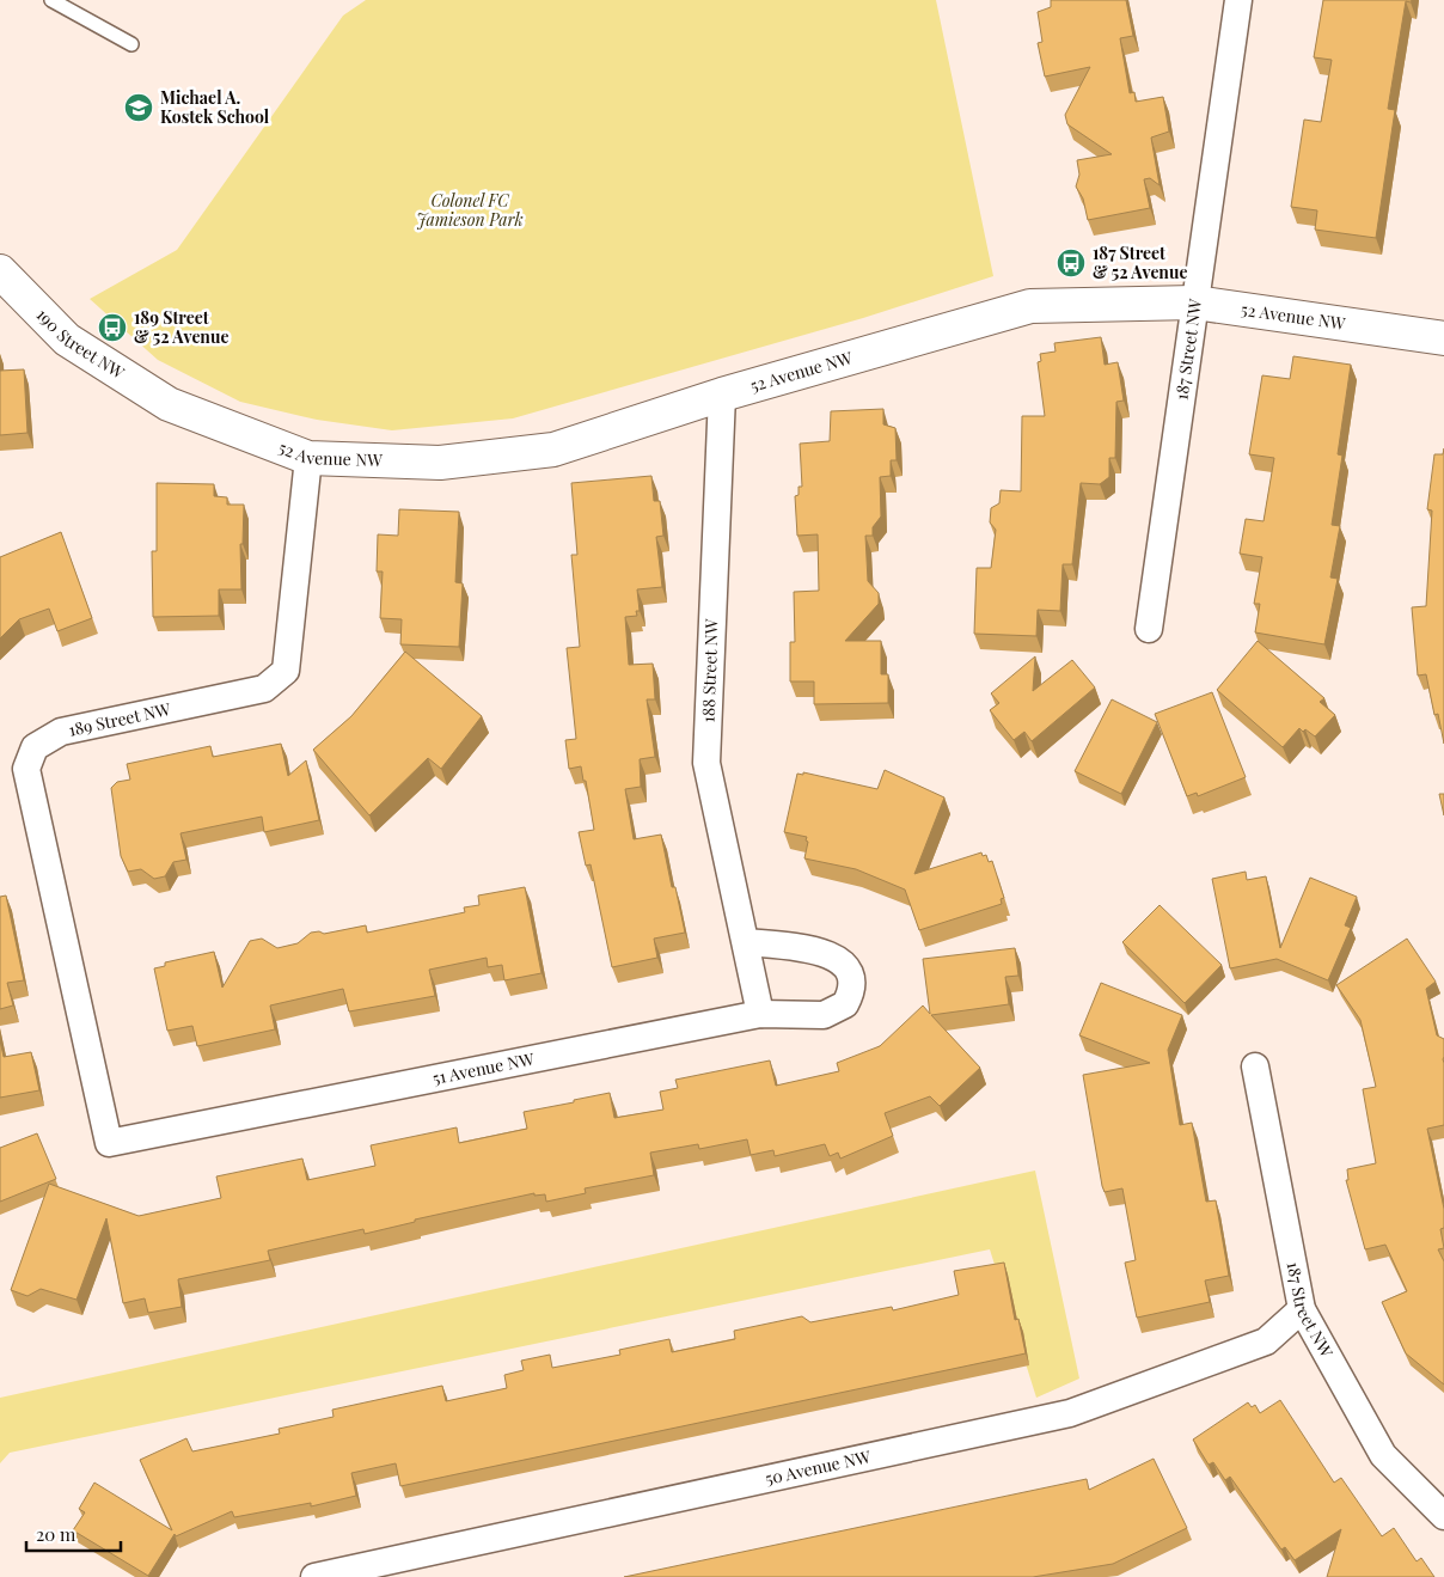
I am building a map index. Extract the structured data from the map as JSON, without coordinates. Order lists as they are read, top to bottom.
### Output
{
  "streets": {
    "street": [
      "52 Avenue NW",
      "190 Street NW",
      "187 Street NW",
      "188 Street NW",
      "189 Street NW",
      "51 Avenue NW",
      "50 Avenue NW"
    ]
  },
  "crossings": [
    ["52 Avenue NW", "190 Street NW"],
    ["52 Avenue NW", "187 Street NW"],
    ["52 Avenue NW", "188 Street NW"],
    ["52 Avenue NW", "189 Street NW"],
    ["187 Street NW", "50 Avenue NW"],
    ["188 Street NW", "51 Avenue NW"],
    ["189 Street NW", "51 Avenue NW"]
  ],
  "parks": ["Colonel FC Jamieson Park"],
  "places": {
    "school or university": ["Michael A. Kostek School"],
    "bus stop": ["187 Street & 52 Avenue", "189 Street & 52 Avenue"]
  },
  "scale_bar": "20 m"
}
